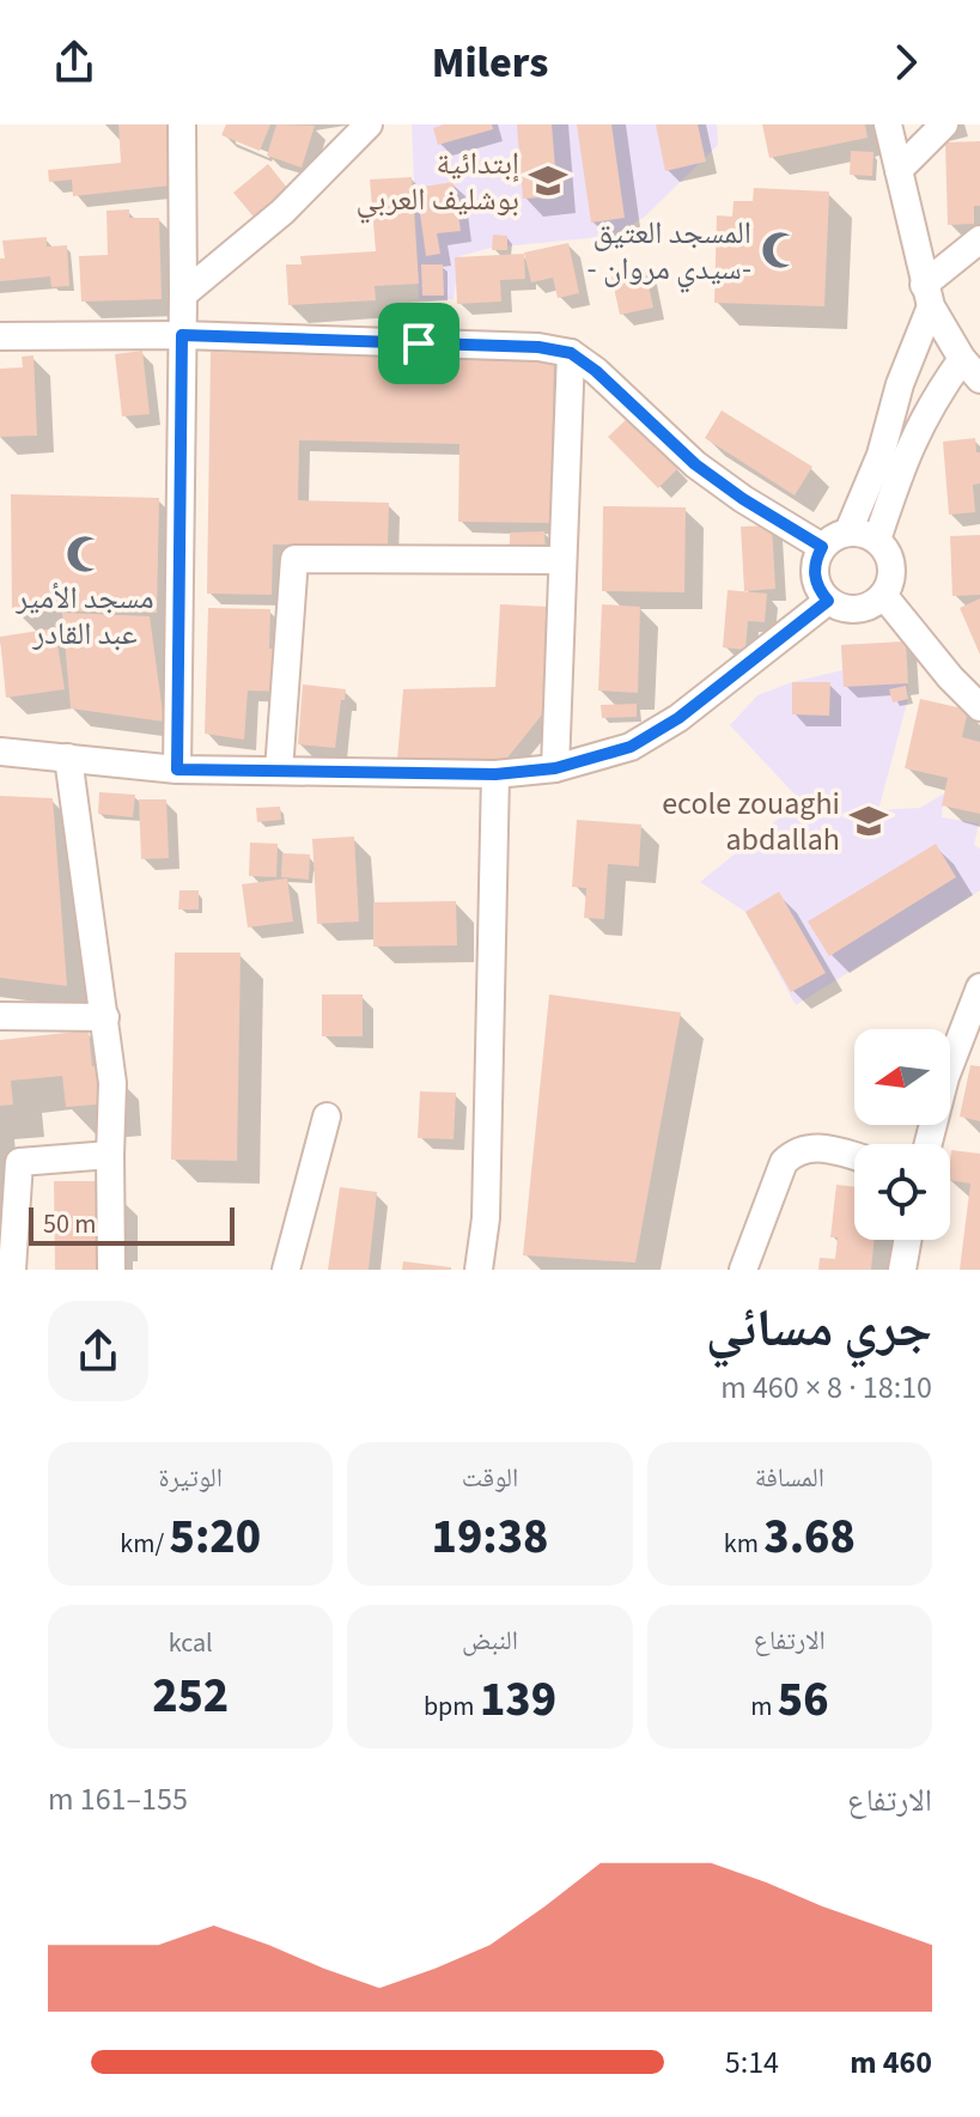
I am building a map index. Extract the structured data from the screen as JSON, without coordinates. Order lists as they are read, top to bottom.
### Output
{
  "places": {
    "school or university": ["إبتدائية بوشليف العربي", "ecole zouaghi abdallah"],
    "mosque": ["المسجد العتيق - سيدي مروان-", "مسجد الأمير عبد القادر"]
  },
  "scale_bar": "50 m",
  "north": "left",
  "page": {
    "header": "Milers",
    "scale": "50 m",
    "heading": ["جري مسائي", "18:10 · 8 × 460 m"],
    "stats": [
      ["المسافة", "3.68 km"],
      ["الوقت", "19:38"],
      ["الوتيرة", "5:20 /km"],
      ["الارتفاع", "56 m"],
      ["النبض", "139 bpm"],
      ["kcal", "252"]
    ],
    "chart": ["الارتفاع", "155–161 m"],
    "list": [
      {
        "name": "460 m",
        "note": "5:14"
      }
    ]
  }
}
